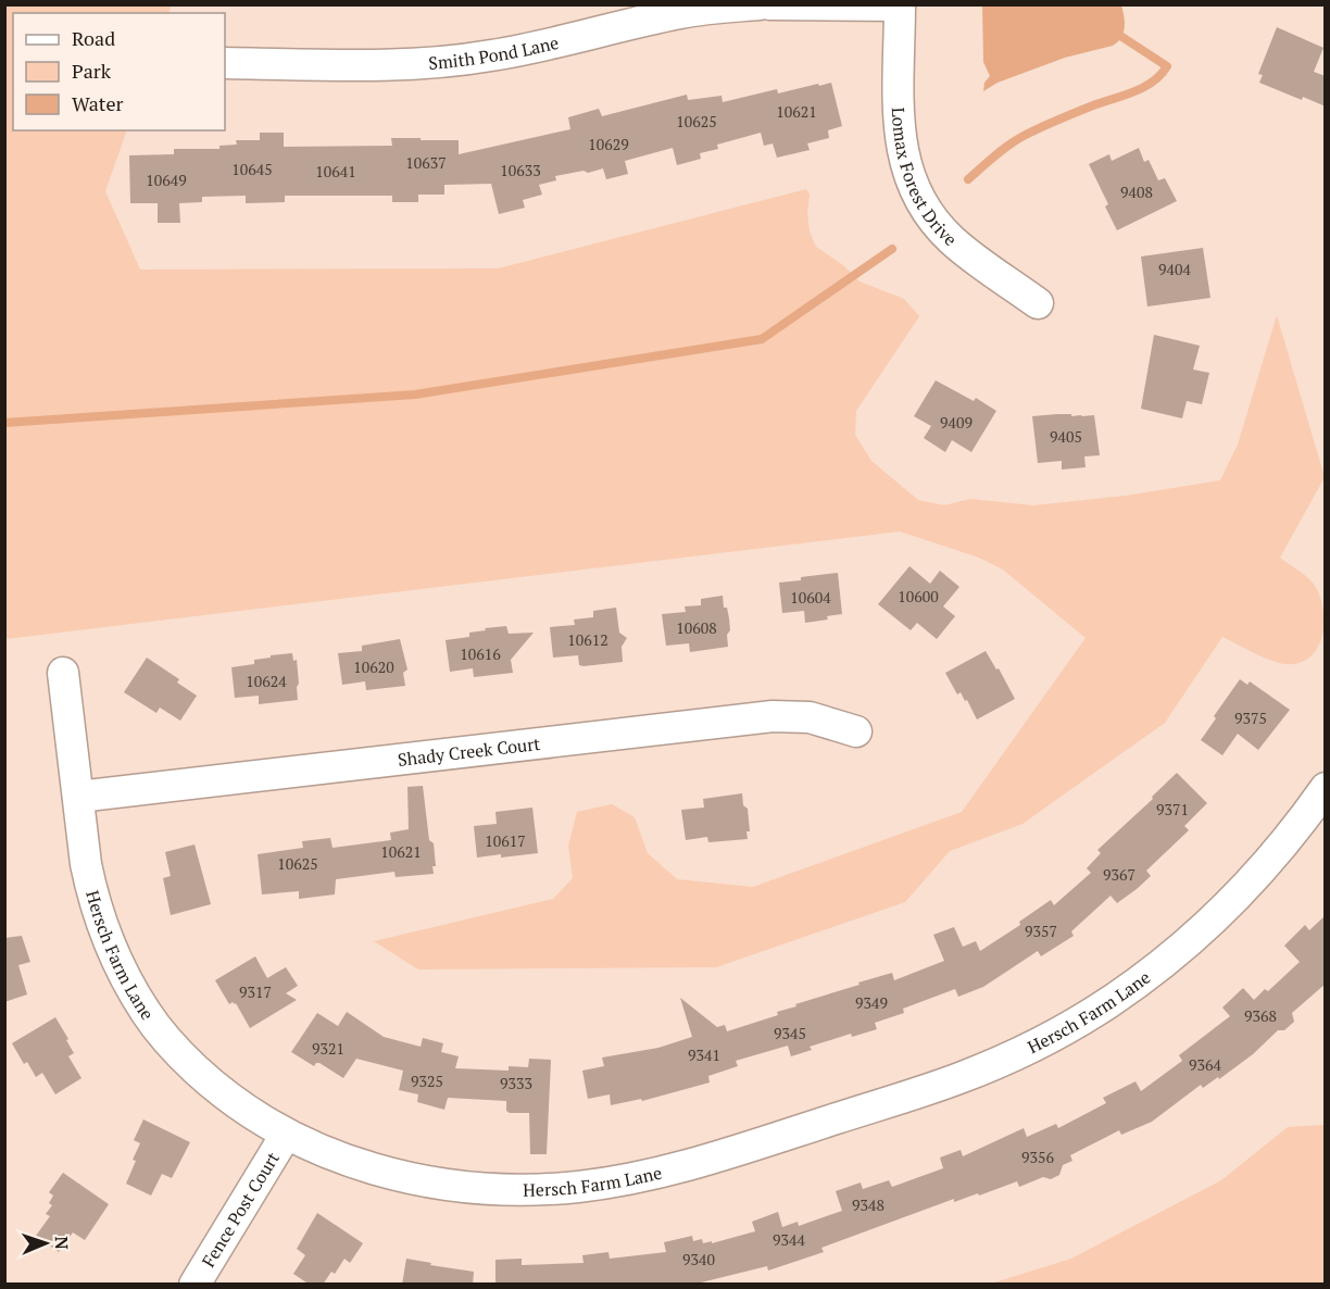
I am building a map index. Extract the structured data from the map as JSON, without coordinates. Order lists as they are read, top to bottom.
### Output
{
  "streets": {
    "street": [
      "Smith Pond Lane",
      "Lomax Forest Drive",
      "Shady Creek Court",
      "Hersch Farm Lane",
      "Fence Post Court"
    ]
  },
  "crossings": [
    ["Shady Creek Court", "Hersch Farm Lane"],
    ["Hersch Farm Lane", "Fence Post Court"]
  ],
  "house_numbers": [
    "10621",
    "10625",
    "10629",
    "10637",
    "10645",
    "10633",
    "10641",
    "10649",
    "9408",
    "9404",
    "9409",
    "9405",
    "10600",
    "10604",
    "10608",
    "10612",
    "10616",
    "10620",
    "10624",
    "9375",
    "9371",
    "10617",
    "10621",
    "10625",
    "9367",
    "9357",
    "9317",
    "9349",
    "9368",
    "9345",
    "9321",
    "9341",
    "9364",
    "9325",
    "9333",
    "9356",
    "9348",
    "9344",
    "9340"
  ],
  "legend": ["Road", "Park", "Water"],
  "north": "right"
}
